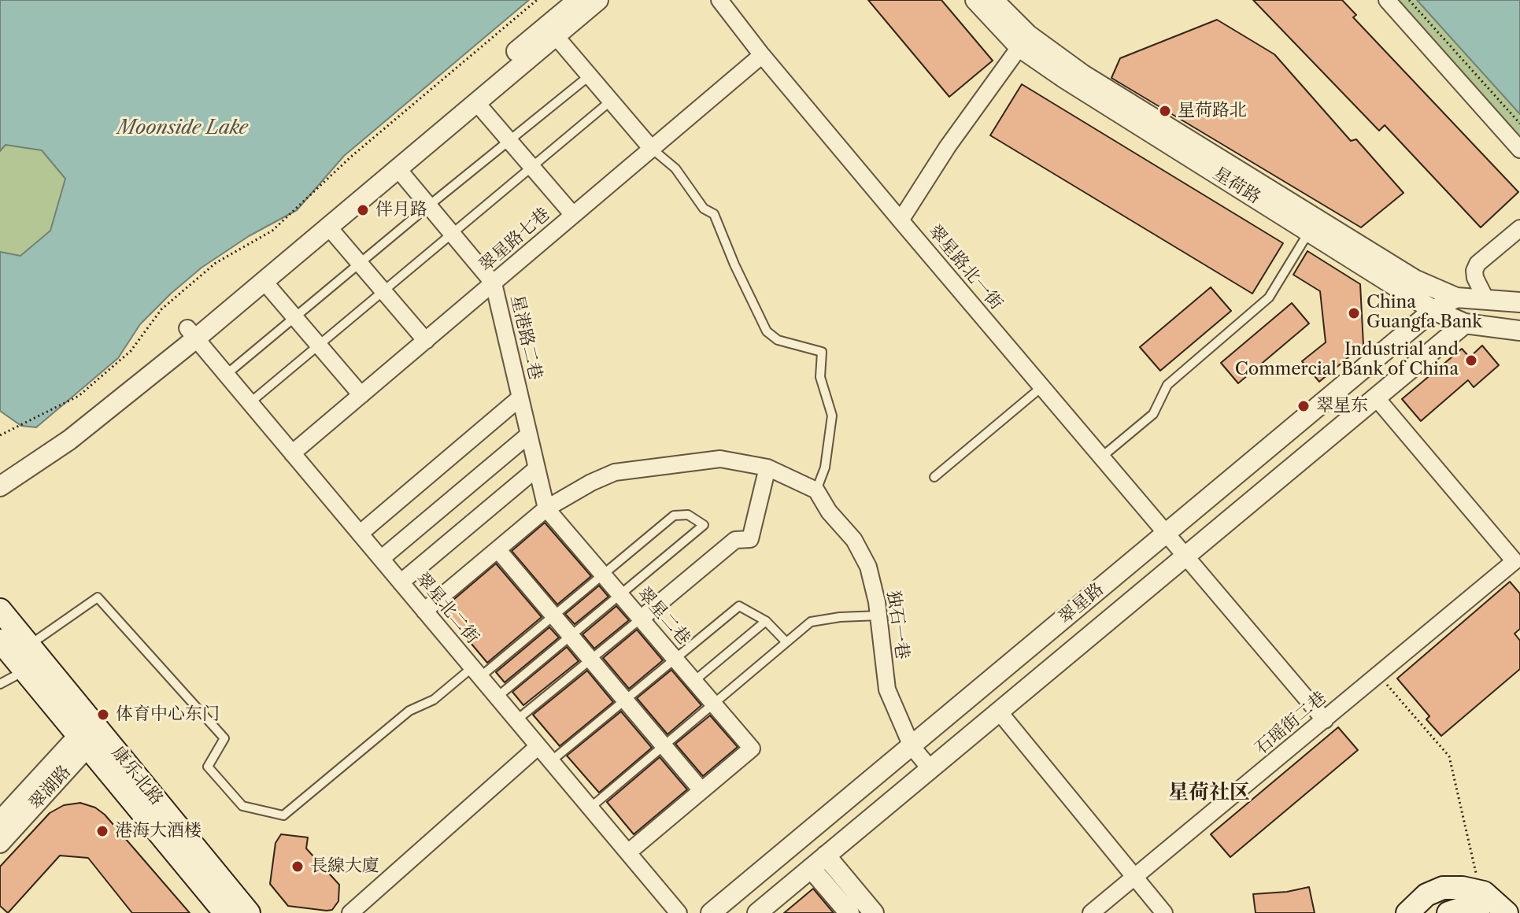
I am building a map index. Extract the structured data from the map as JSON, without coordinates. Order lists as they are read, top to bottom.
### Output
{
  "streets": {
    "main road": ["康乐北路"],
    "street": [
      "星荷路",
      "翠星路七巷",
      "翠星路北一街",
      "星港路二巷",
      "翠星路",
      "翠星北二街",
      "翠星二巷",
      "独石一巷",
      "石瑶街二巷",
      "翠湖路"
    ]
  },
  "crossings": [
    ["星荷路", "翠星路"],
    ["翠星路七巷", "翠星路北一街"],
    ["翠星路七巷", "星港路二巷"],
    ["翠星路七巷", "翠星北二街"],
    ["翠星路北一街", "翠星路"],
    ["翠星路北一街", "石瑶街二巷"],
    ["星港路二巷", "翠星二巷"],
    ["翠星路", "独石一巷"],
    ["翠星路", "石瑶街二巷"],
    ["康乐北路", "翠湖路"]
  ],
  "districts": ["星荷社区"],
  "water": ["Moonside Lake"],
  "places": [
    "星荷路北",
    "伴月路",
    "China Guangfa Bank",
    "Industrial and Commercial Bank of China",
    "翠星东",
    "体育中心东门",
    "港海大酒楼",
    "長線大廈"
  ]
}
